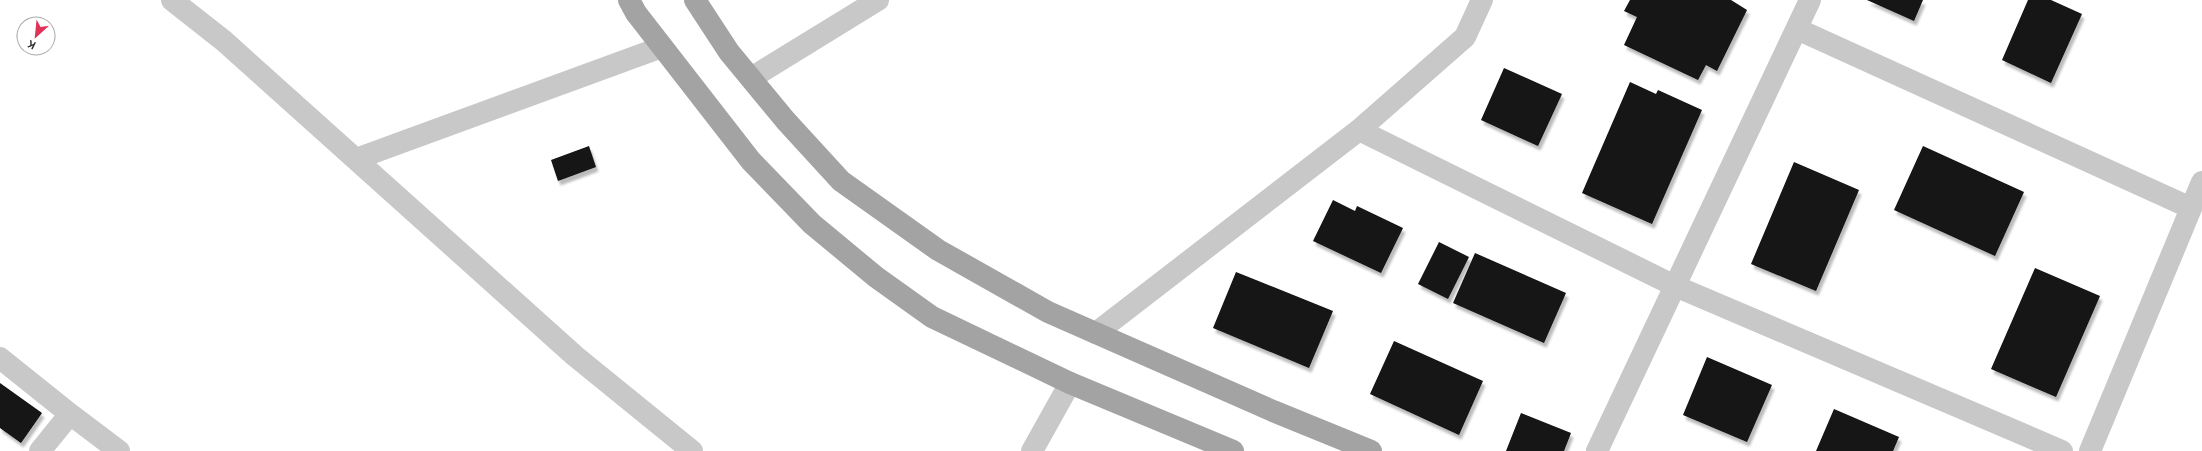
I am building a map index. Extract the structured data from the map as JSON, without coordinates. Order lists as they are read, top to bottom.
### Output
{
  "north": "bottom left"
}
